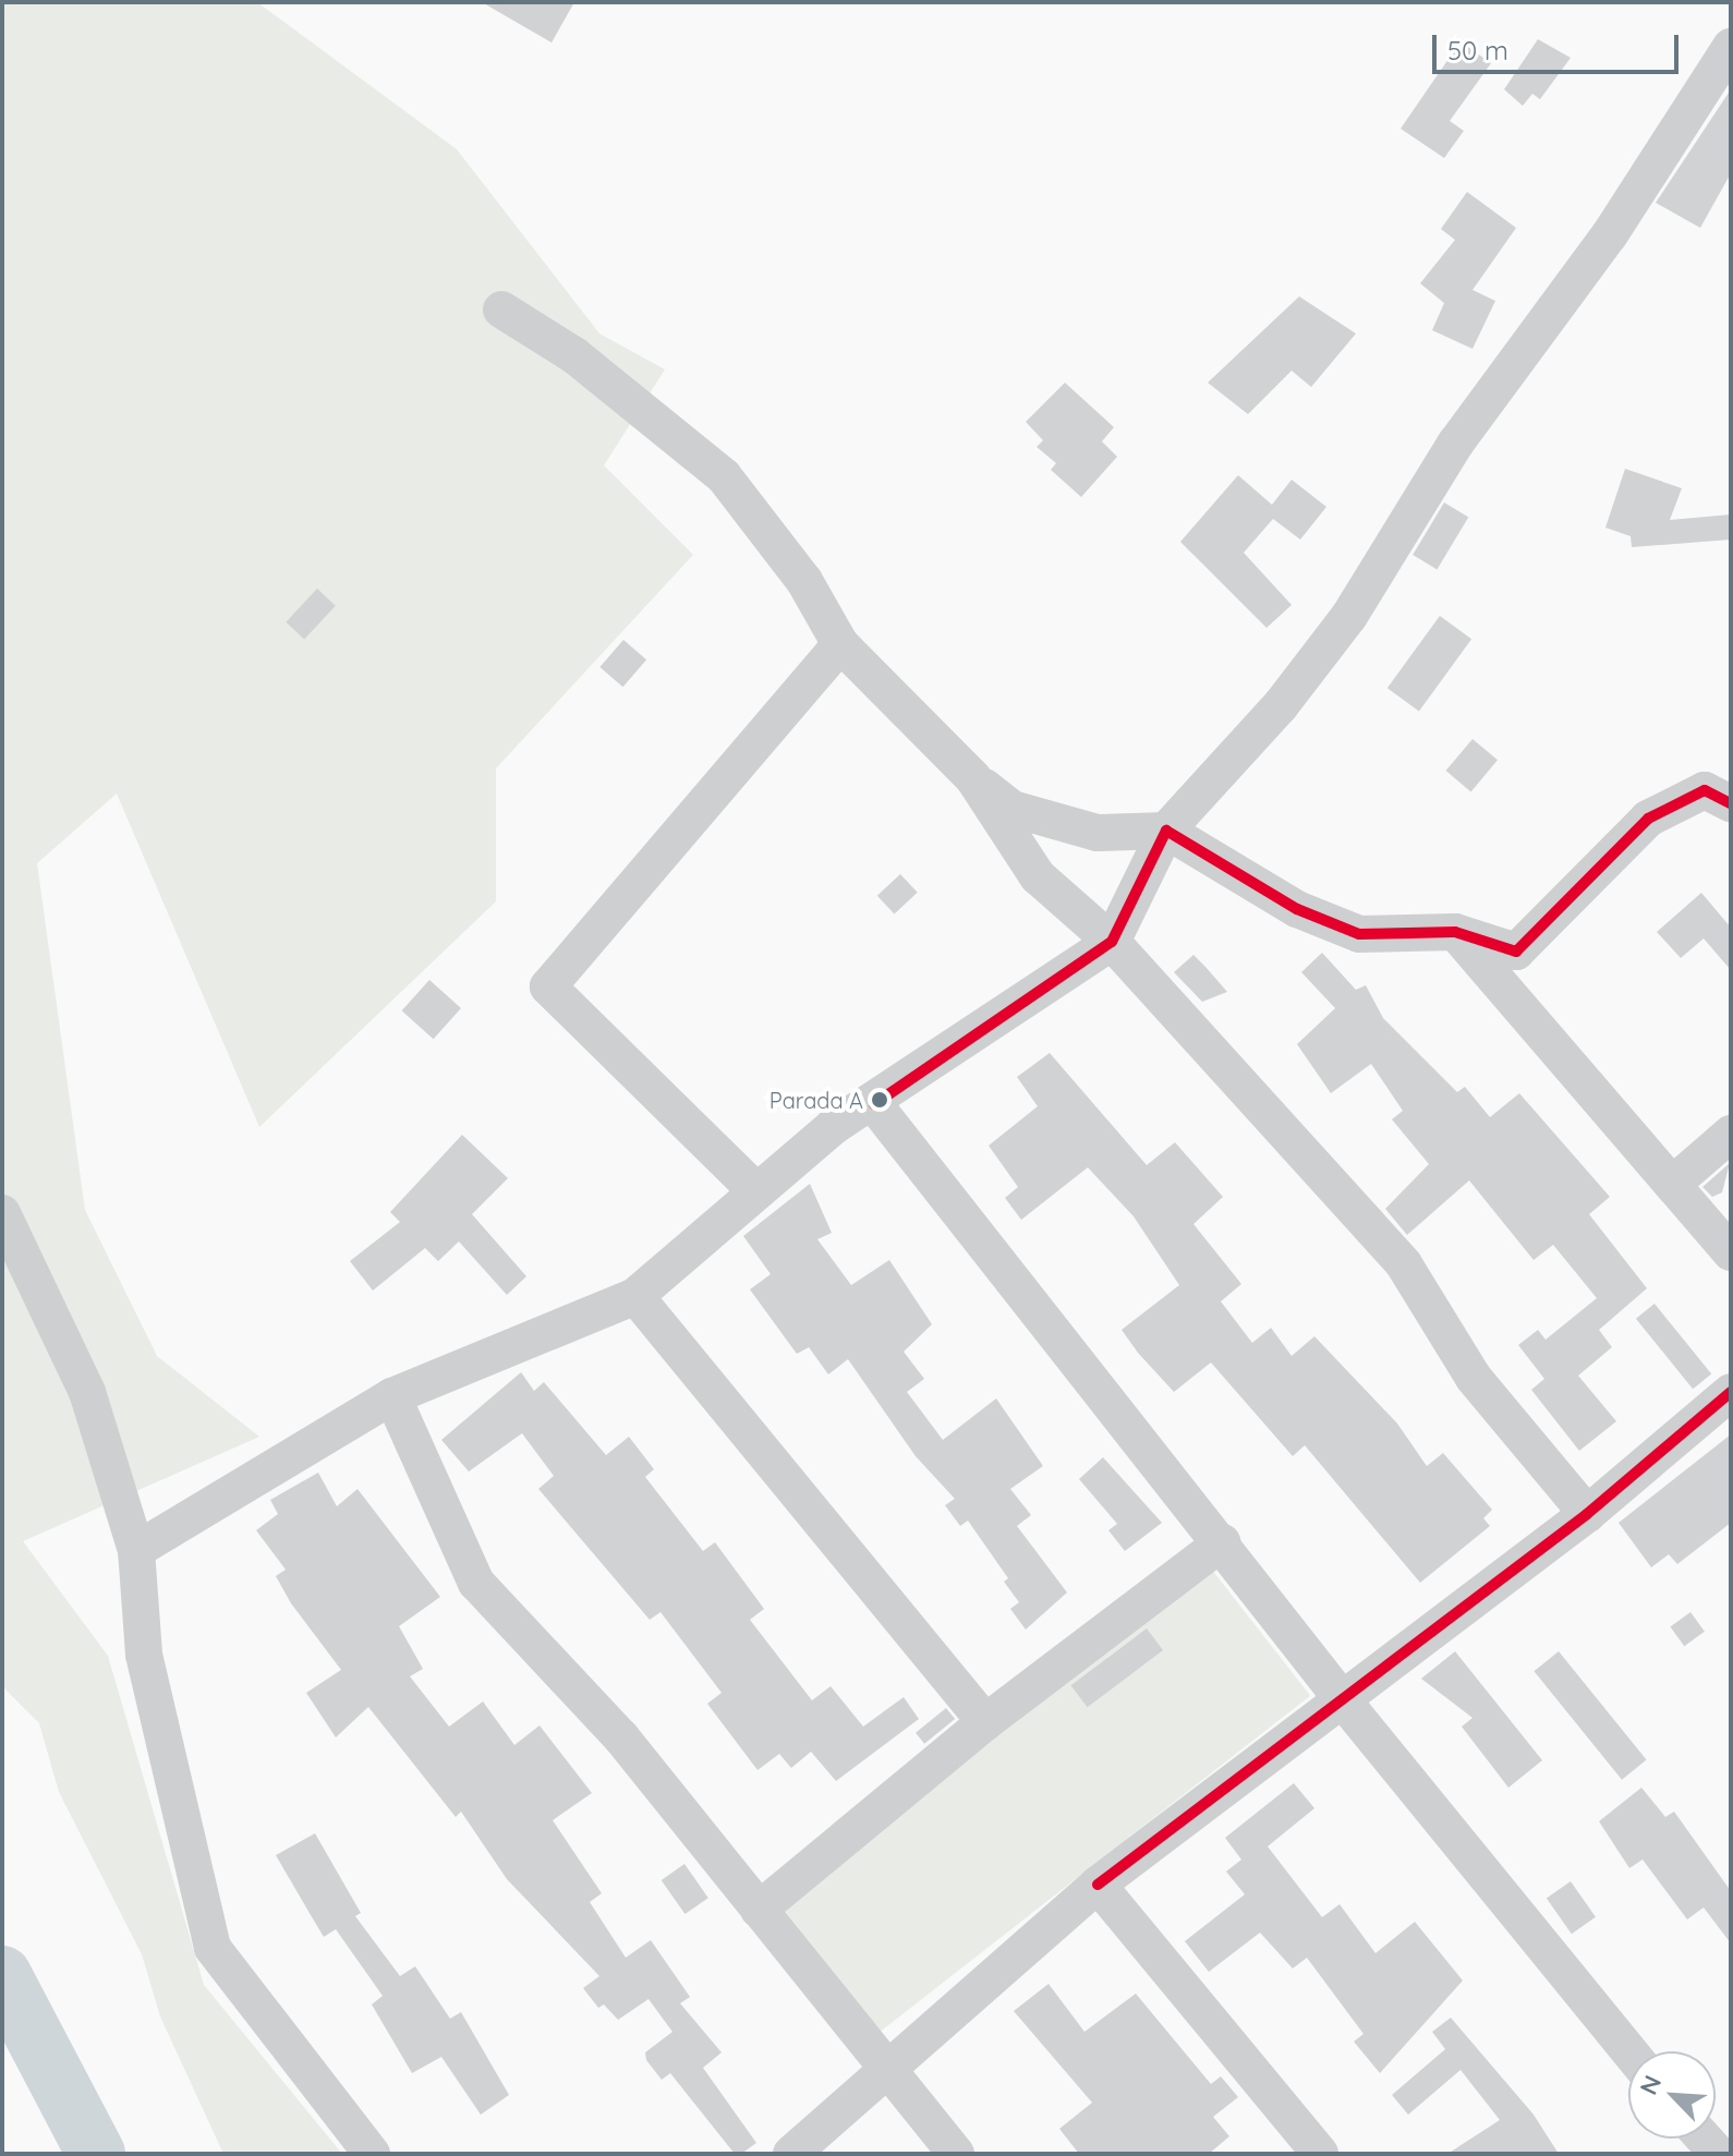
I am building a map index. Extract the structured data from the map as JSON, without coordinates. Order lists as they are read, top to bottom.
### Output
{
  "places": ["Parada A"],
  "lines": ["transit line A"],
  "scale_bar": "50 m",
  "north": "top left"
}
